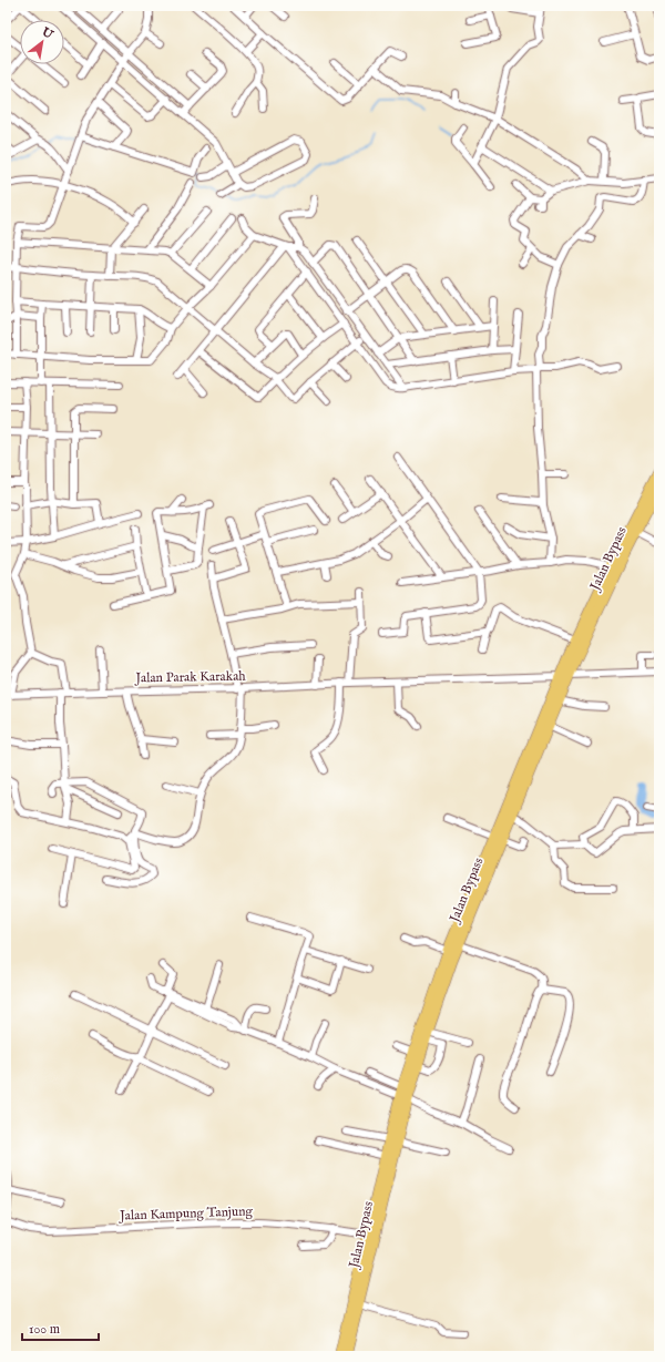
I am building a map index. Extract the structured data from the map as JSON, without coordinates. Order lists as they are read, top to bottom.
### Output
{
  "streets": {
    "highway": ["Jalan Bypass"],
    "street": ["Jalan Parak Karakah", "Jalan Kampung Tanjung"]
  },
  "crossings": [
    ["Jalan Bypass", "Jalan Parak Karakah"]
  ],
  "scale_bar": "100 m",
  "north": "top right"
}
